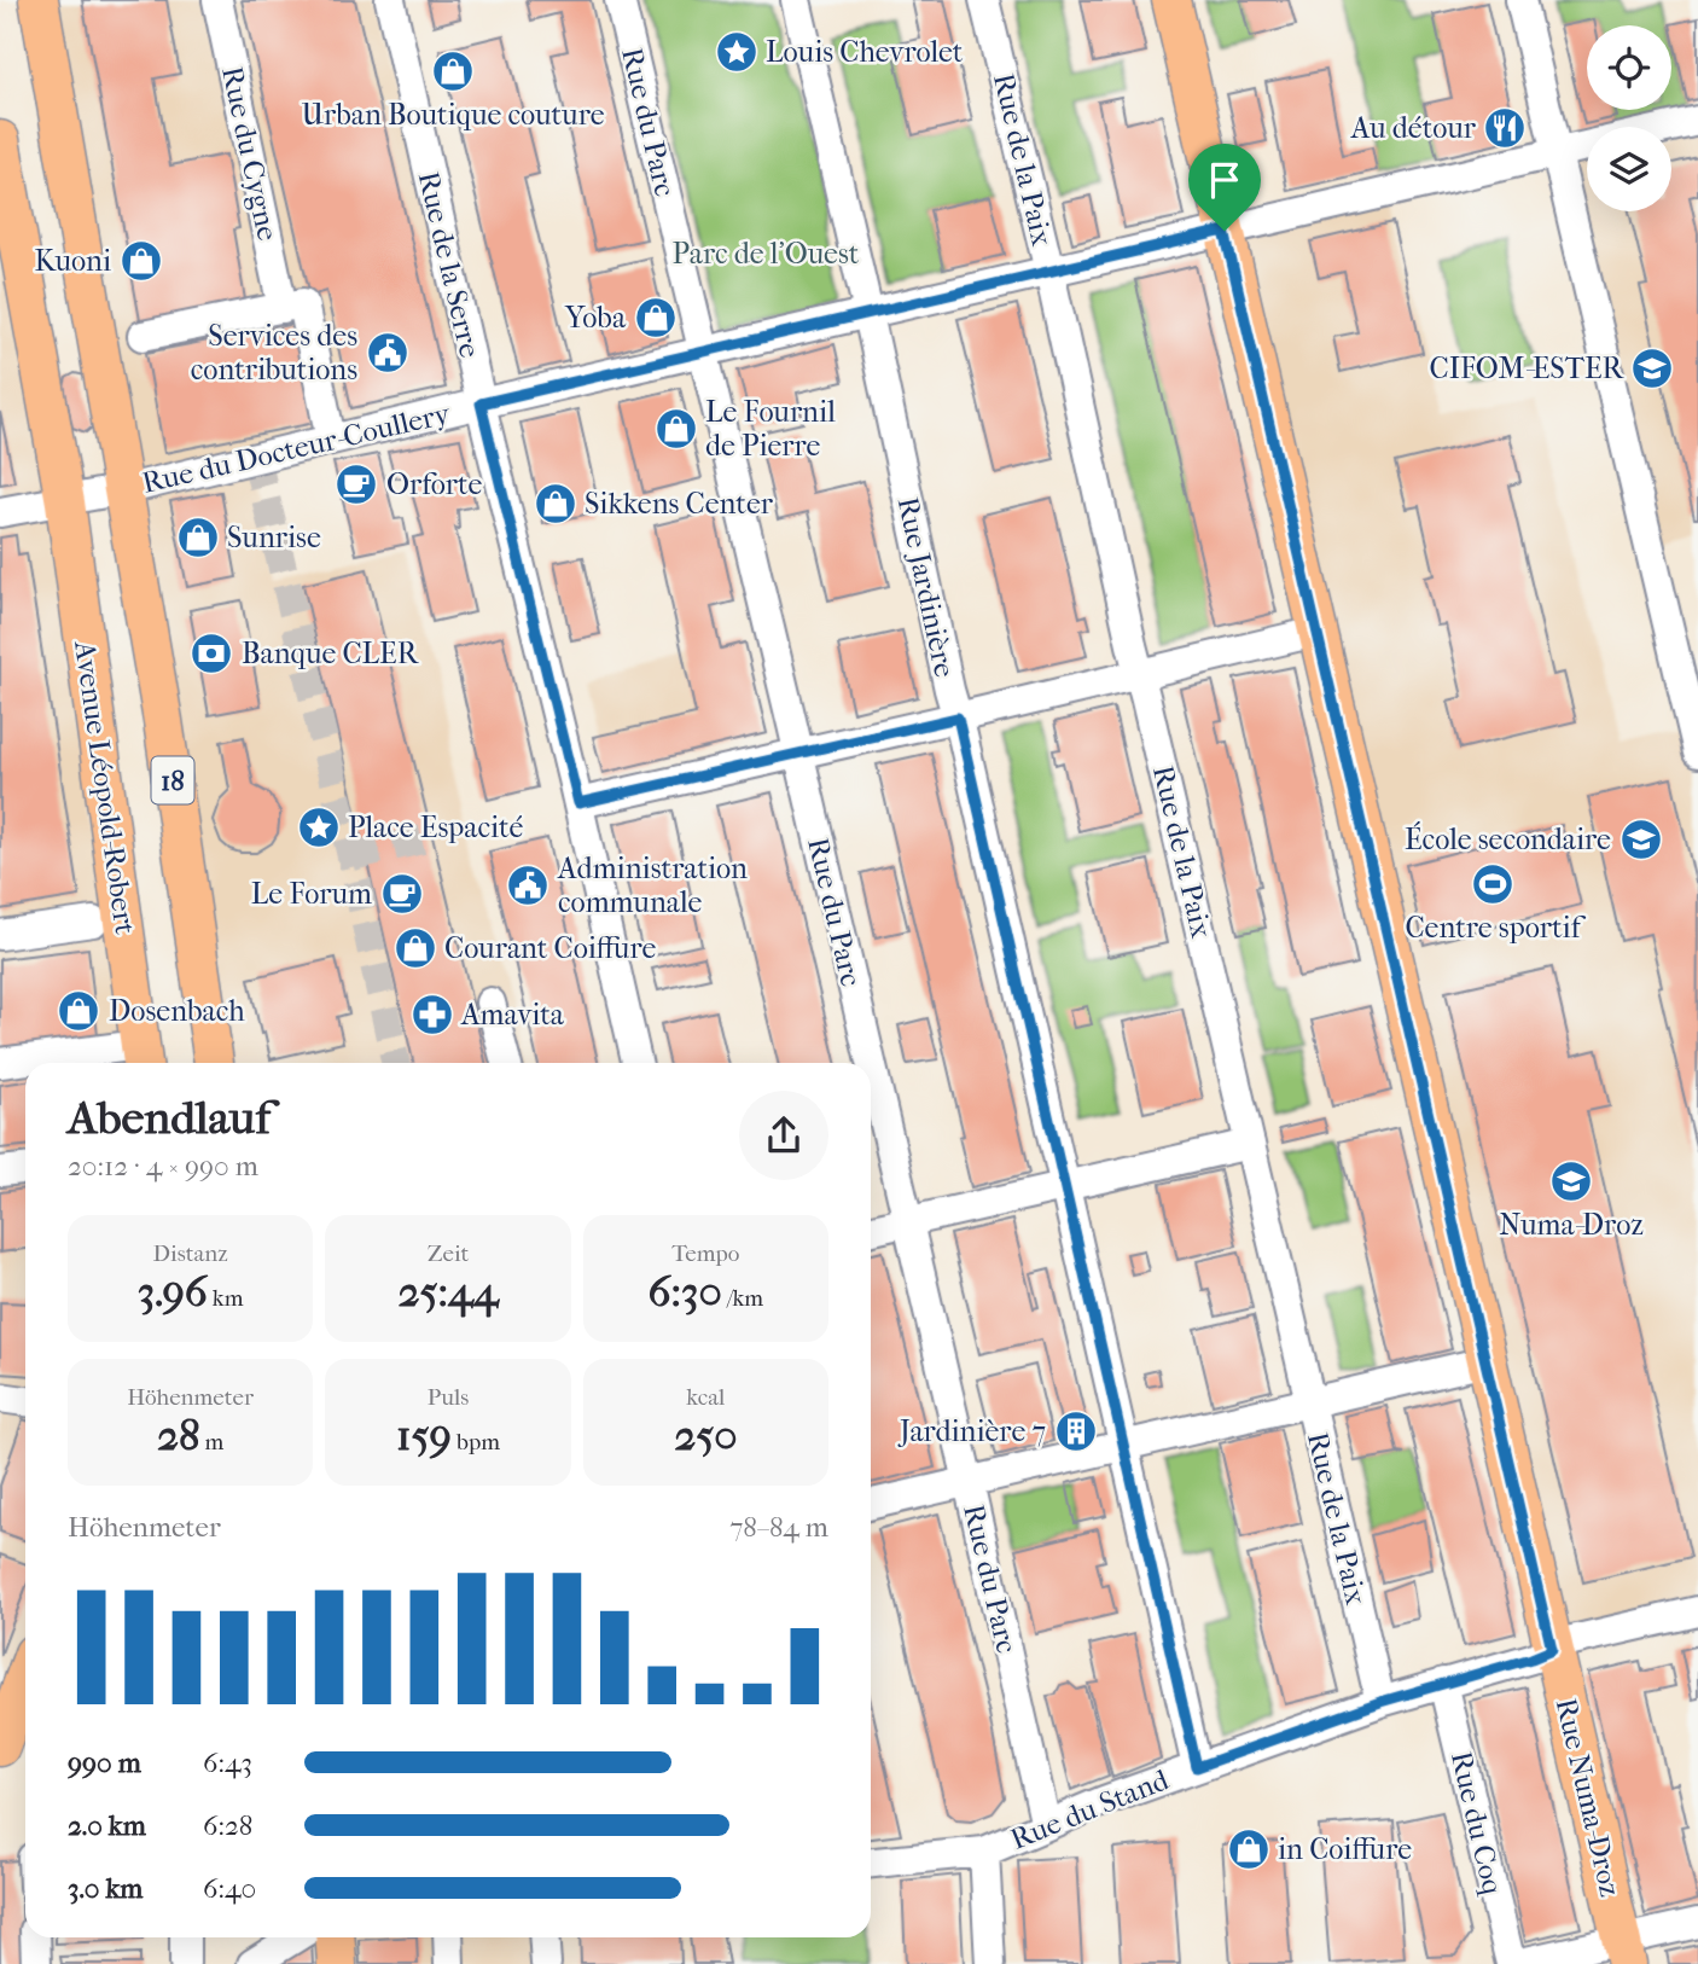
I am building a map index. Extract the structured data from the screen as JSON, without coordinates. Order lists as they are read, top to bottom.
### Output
{
  "streets": {
    "main road": ["18", "Avenue Léopold-Robert", "Rue Numa-Droz"],
    "street": [
      "Rue du Parc",
      "Rue du Cygne",
      "Rue de la Paix",
      "Rue de la Serre",
      "Rue du Docteur-Coullery",
      "Rue Jardinière",
      "Rue du Stand",
      "Rue du Coq"
    ]
  },
  "crossings": [
    ["Rue du Parc", "Rue du Docteur-Coullery"],
    ["Rue du Parc", "Rue du Stand"],
    ["Rue de la Paix", "Rue du Docteur-Coullery"],
    ["Rue de la Paix", "Rue du Stand"],
    ["Rue de la Serre", "Rue du Docteur-Coullery"],
    ["Rue du Docteur-Coullery", "Rue Jardinière"],
    ["Rue du Docteur-Coullery", "18"],
    ["Rue du Docteur-Coullery", "Rue Numa-Droz"],
    ["Rue Jardinière", "Rue du Stand"],
    ["Rue Numa-Droz", "Rue du Stand"],
    ["Rue du Stand", "Rue du Coq"]
  ],
  "parks": ["Parc de l'Ouest"],
  "places": {
    "place": ["Louis Chevrolet", "Place Espacité"],
    "shop": [
      "Urban Boutique couture",
      "Kuoni",
      "Yoba",
      "Le Fournil de Pierre",
      "Sikkens Center",
      "Sunrise",
      "Courant Coiffure",
      "Dosenbach",
      "in Coiffure"
    ],
    "restaurant": ["Au détour"],
    "public building": ["Services des contributions", "Administration communale"],
    "school or university": ["CIFOM-ESTER", "École secondaire", "Numa-Droz"],
    "cafe": ["Orforte", "Le Forum"],
    "bank": ["Banque CLER"],
    "sports": ["Centre sportif"],
    "pharmacy": ["Amavita"],
    "building": ["Jardinière 7"]
  },
  "page": {
    "heading": ["Abendlauf", "20:12 · 4 × 990 m"],
    "stats": [
      ["Distanz", "3.96 km"],
      ["Zeit", "25:44"],
      ["Tempo", "6:30 /km"],
      ["Höhenmeter", "28 m"],
      ["Puls", "159 bpm"],
      ["kcal", "250"]
    ],
    "chart": ["Höhenmeter", "78–84 m"],
    "list": [
      {
        "name": "990 m",
        "note": "6:43"
      },
      {
        "name": "2.0 km",
        "note": "6:28"
      },
      {
        "name": "3.0 km",
        "note": "6:40"
      }
    ]
  }
}
